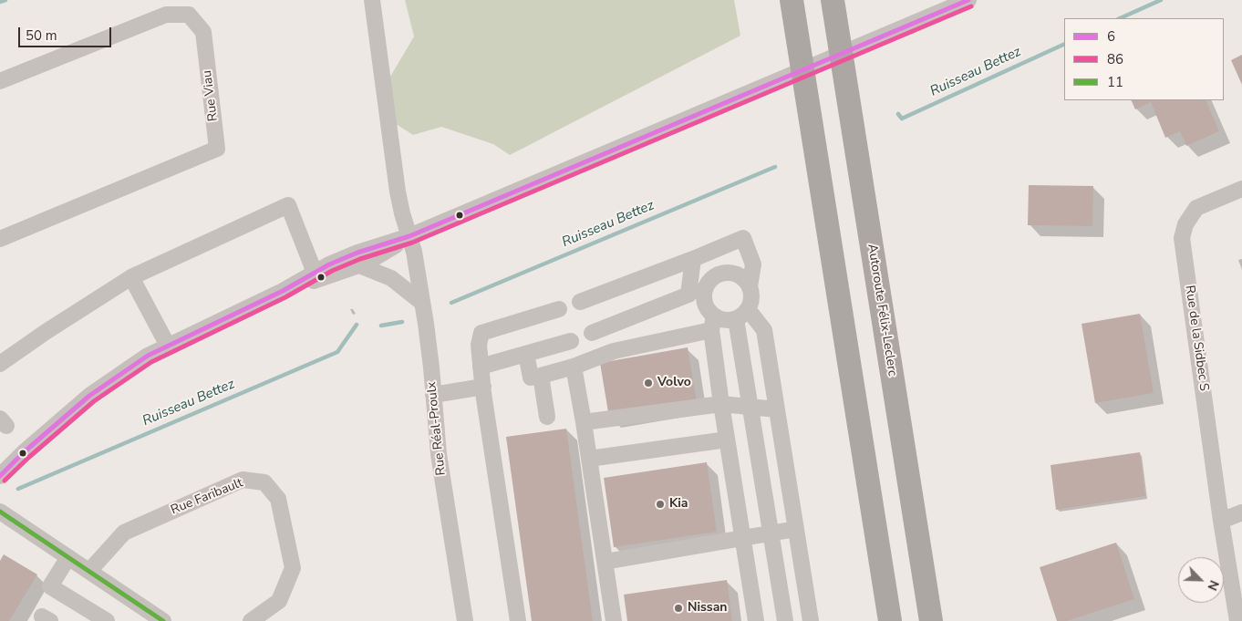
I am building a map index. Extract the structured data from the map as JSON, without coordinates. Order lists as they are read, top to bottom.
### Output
{
  "streets": {
    "highway": ["Autoroute Félix-Leclerc"],
    "street": [
      "Rue Viau",
      "Rue de la Sidbec S",
      "Rue Réal-Proulx",
      "Rue Faribault"
    ]
  },
  "water": ["Ruisseau Bettez"],
  "places": ["Volvo", "Kia", "Nissan"],
  "lines": ["transit line 6", "transit line 86", "transit line 11"],
  "legend": ["6", "86", "11"],
  "scale_bar": "50 m",
  "north": "bottom right"
}
